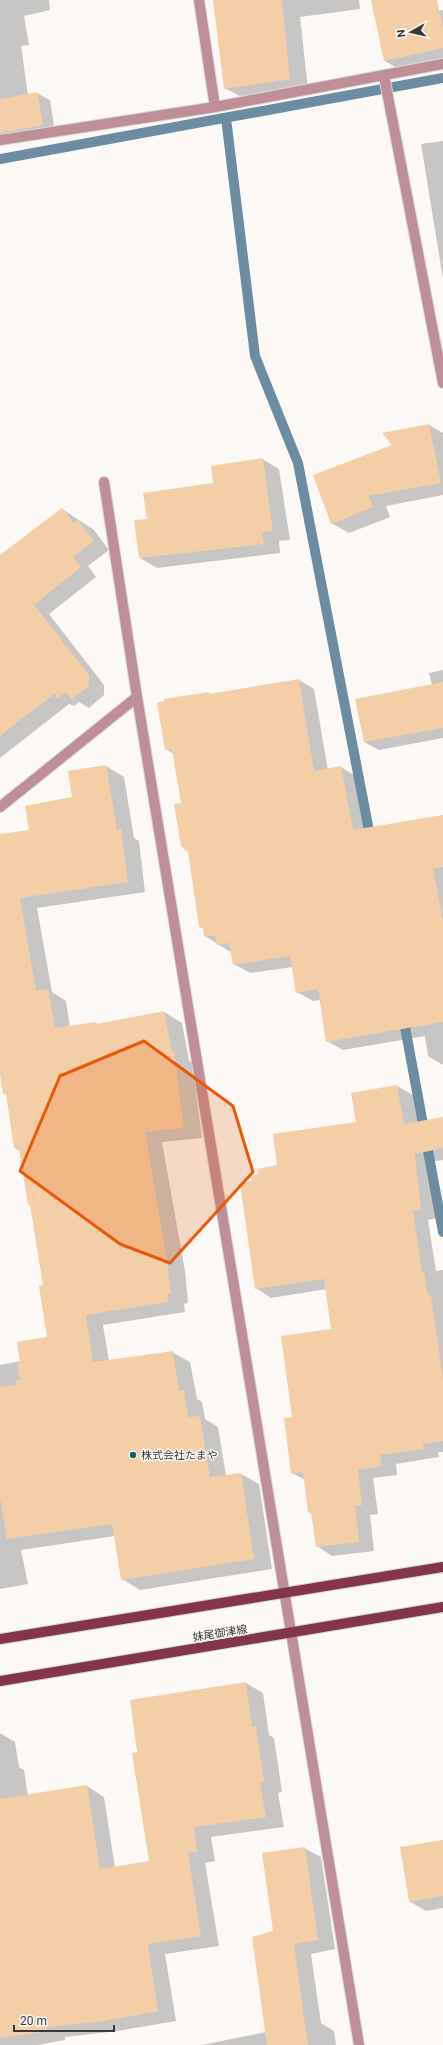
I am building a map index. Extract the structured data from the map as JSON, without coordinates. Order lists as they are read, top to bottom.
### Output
{
  "streets": {
    "main road": ["妹尾御津線"]
  },
  "places": ["株式会社たまや"],
  "scale_bar": "20 m",
  "north": "left"
}
